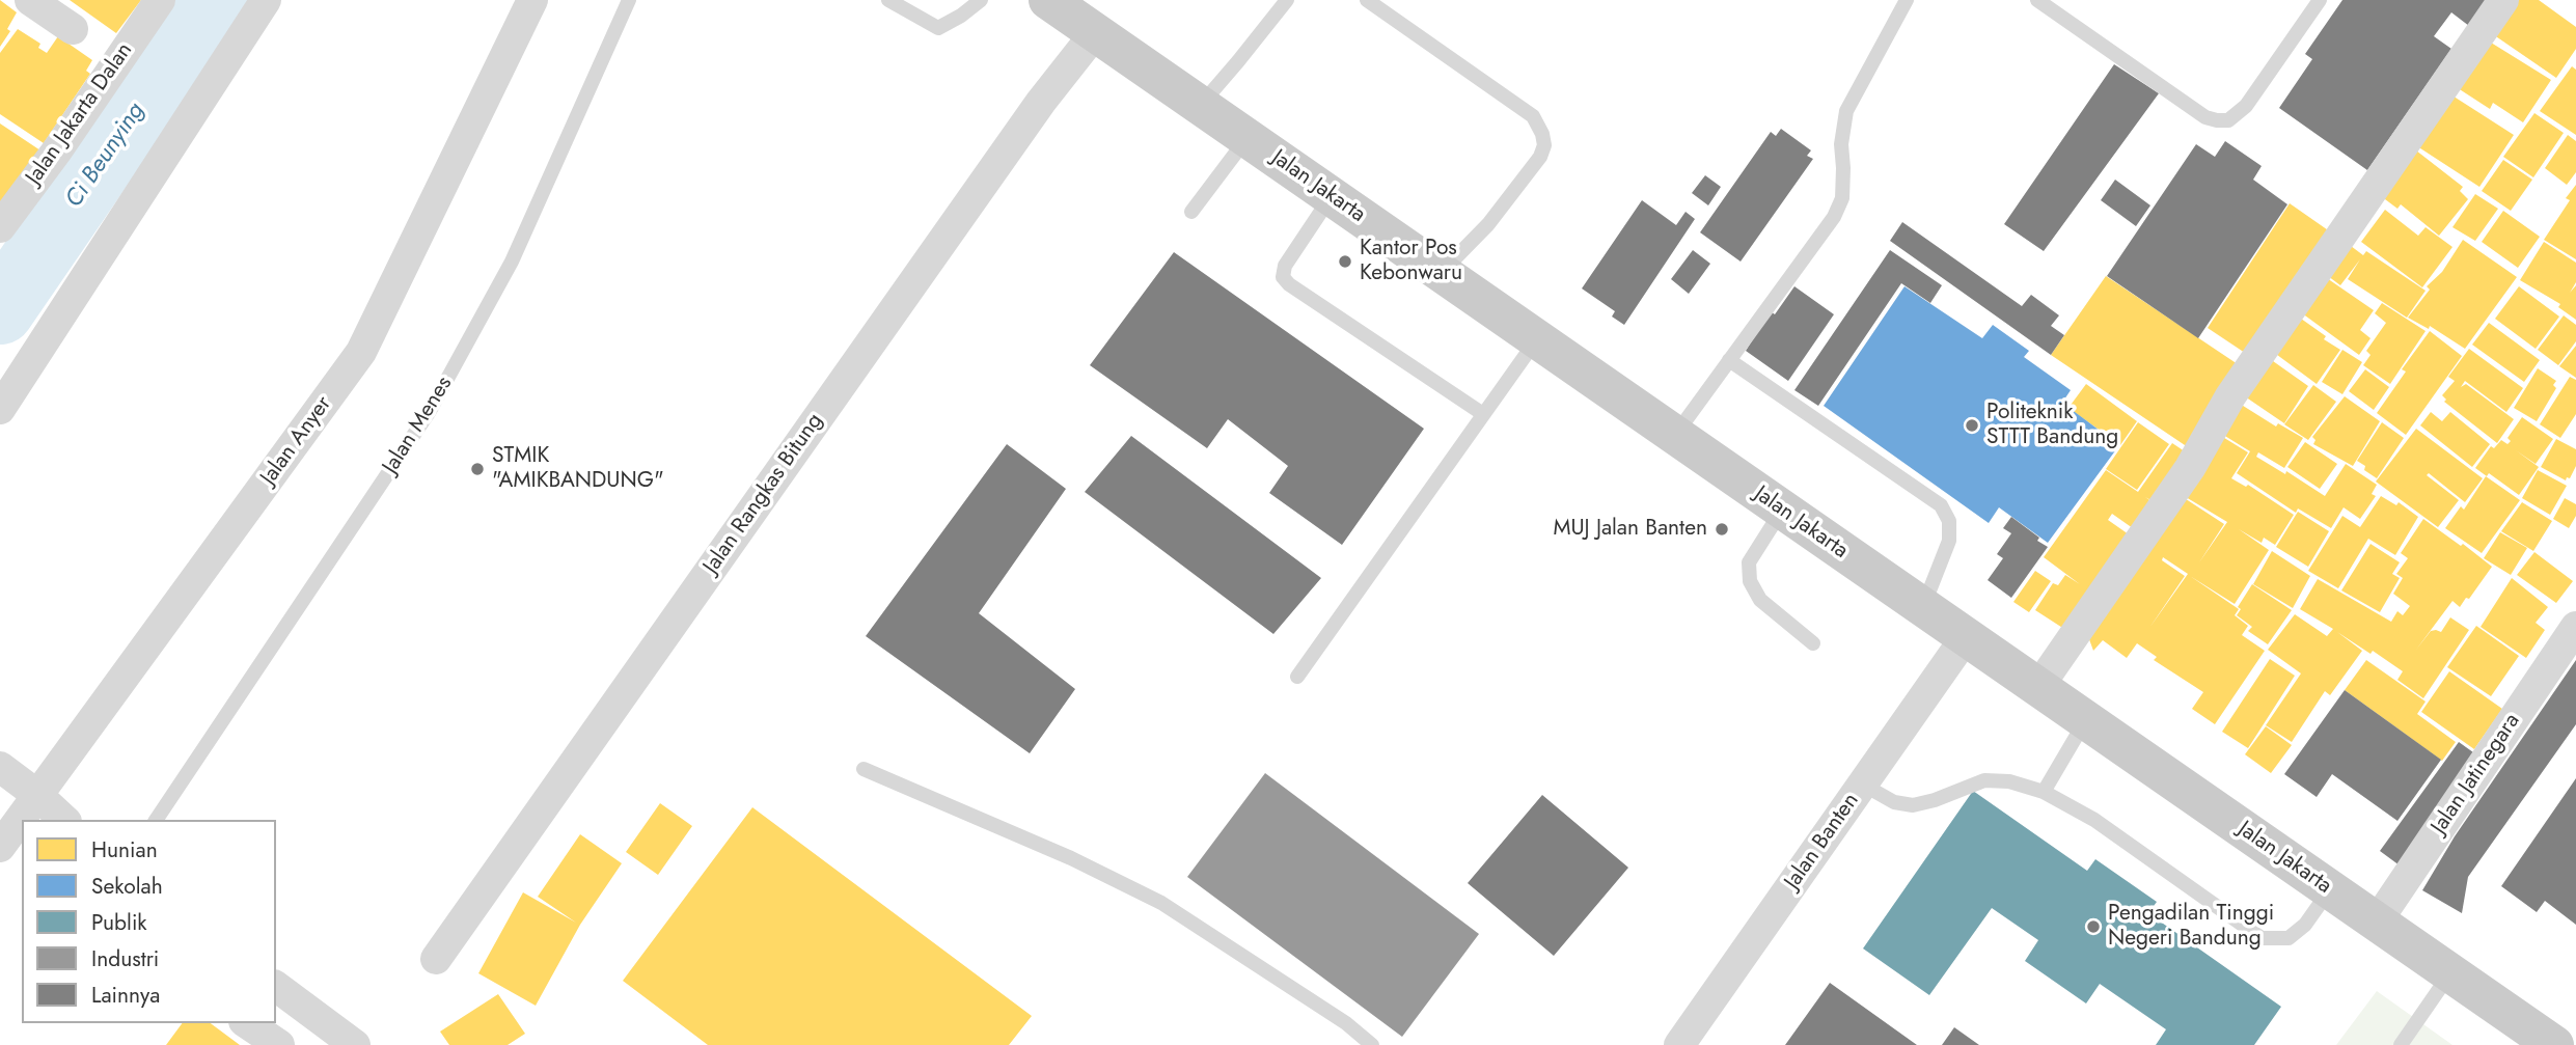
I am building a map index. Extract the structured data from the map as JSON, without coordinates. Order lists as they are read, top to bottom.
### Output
{
  "streets": {
    "main road": ["Jalan Jakarta"],
    "street": [
      "Jalan Jakarta Dalan",
      "Jalan Anyer",
      "Jalan Rangkas Bitung",
      "Jalan Jatinegara",
      "Jalan Banten"
    ],
    "lane": ["Jalan Menes"]
  },
  "crossings": [
    ["Jalan Jakarta", "Jalan Rangkas Bitung"],
    ["Jalan Jakarta", "Jalan Jatinegara"],
    ["Jalan Jakarta", "Jalan Banten"]
  ],
  "water": ["Ci Beunying"],
  "places": [
    "Kantor Pos Kebonwaru",
    "Politeknik STTT Bandung",
    "STMIK \"AMIKBANDUNG\"",
    "MUJ Jalan Banten",
    "Pengadilan Tinggi Negeri Bandung"
  ],
  "legend": [
    "Hunian",
    "Sekolah",
    "Publik",
    "Industri",
    "Lainnya"
  ]
}
